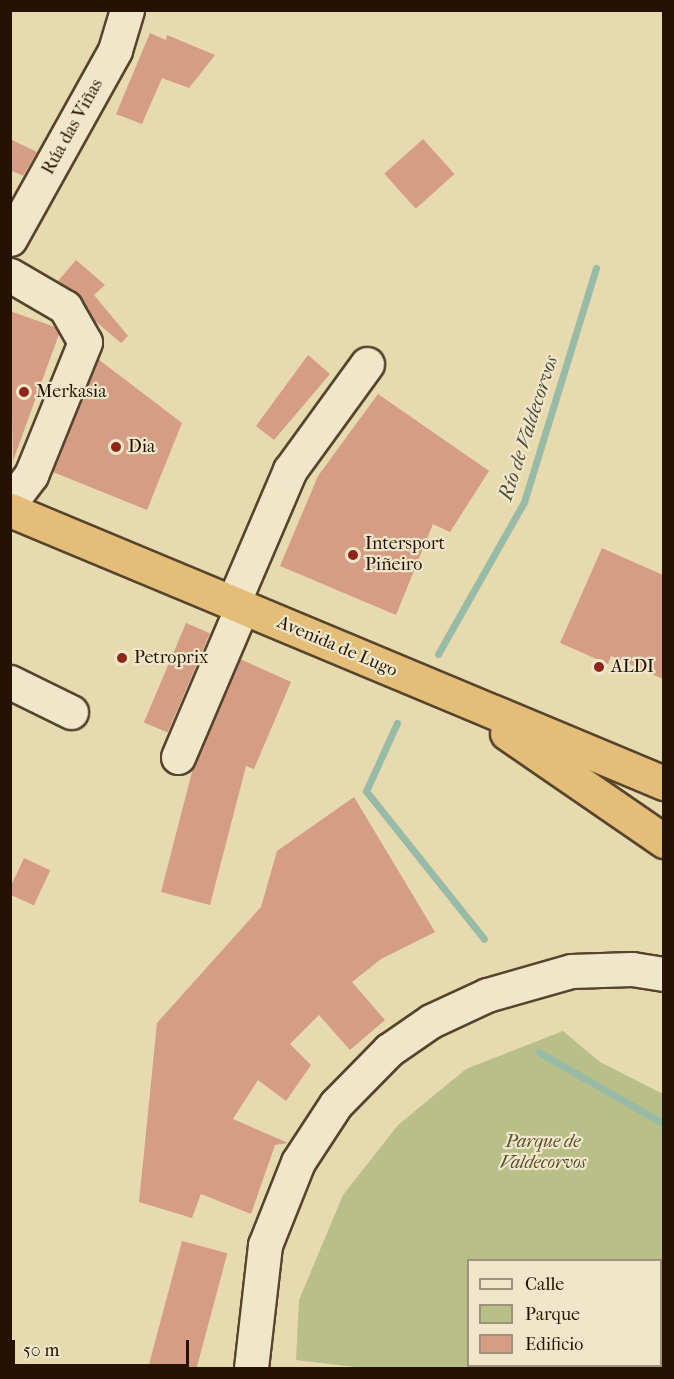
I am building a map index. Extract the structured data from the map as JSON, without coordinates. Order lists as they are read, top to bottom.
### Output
{
  "streets": {
    "highway": ["Avenida de Lugo"],
    "street": ["Rúa das Viñas"]
  },
  "water": ["Río de Valdecorvos"],
  "parks": ["Parque de Valdecorvos"],
  "places": [
    "Merkasia",
    "Dia",
    "Intersport Piñeiro",
    "Petroprix",
    "ALDI"
  ],
  "legend": ["Calle", "Parque", "Edificio"],
  "scale_bar": "50 m"
}
